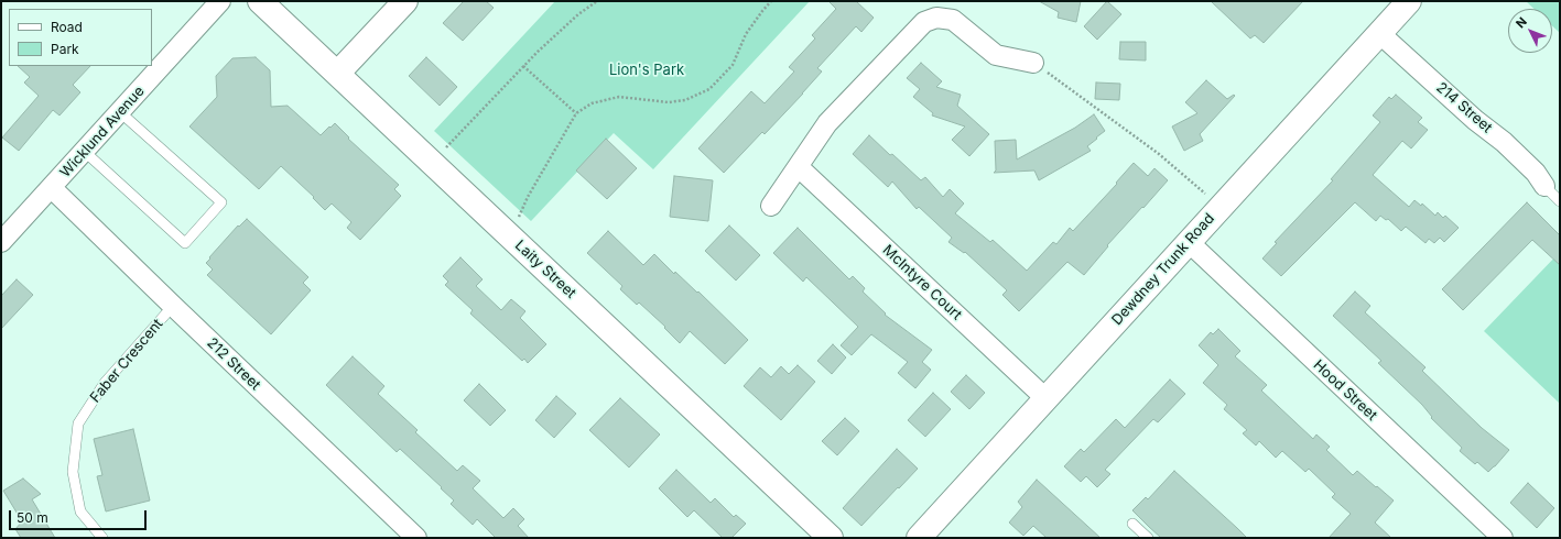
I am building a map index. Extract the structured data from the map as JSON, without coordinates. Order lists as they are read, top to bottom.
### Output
{
  "streets": {
    "street": [
      "214 Street",
      "Wicklund Avenue",
      "Laity Street",
      "Dewdney Trunk Road",
      "McIntyre Court",
      "212 Street",
      "Hood Street"
    ],
    "lane": ["Faber Crescent"]
  },
  "crossings": [
    ["214 Street", "Dewdney Trunk Road"],
    ["Wicklund Avenue", "212 Street"],
    ["Dewdney Trunk Road", "McIntyre Court"],
    ["Dewdney Trunk Road", "Hood Street"],
    ["Faber Crescent", "212 Street"]
  ],
  "parks": ["Lion's Park"],
  "legend": ["Road", "Park"],
  "scale_bar": "50 m",
  "north": "top left"
}
